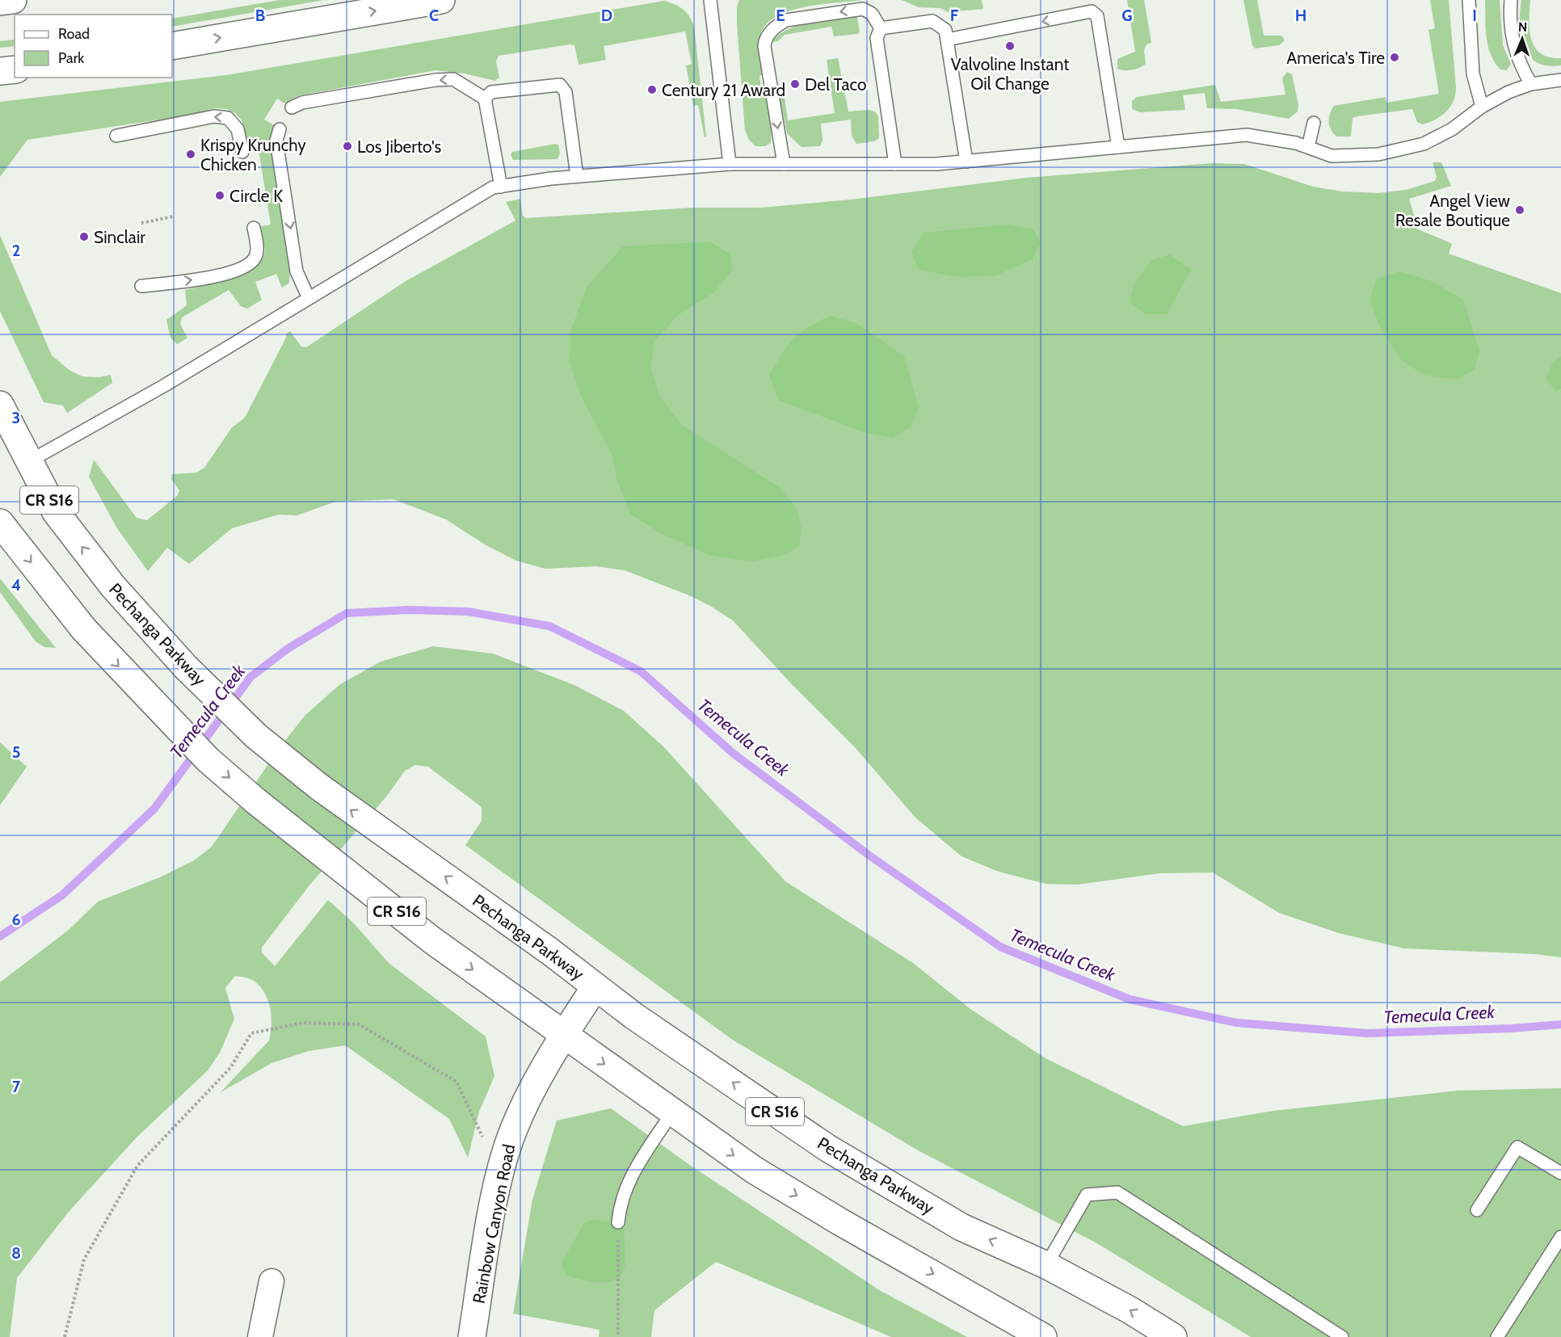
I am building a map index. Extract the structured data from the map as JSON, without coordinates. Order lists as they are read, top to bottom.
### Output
{
  "streets": {
    "main road": ["CR S16", "Pechanga Parkway", "Rainbow Canyon Road"]
  },
  "crossings": [
    ["CR S16", "Rainbow Canyon Road"],
    ["Pechanga Parkway", "Rainbow Canyon Road"]
  ],
  "water": ["Temecula Creek"],
  "places": [
    "Valvoline Instant Oil Change",
    "America's Tire",
    "Del Taco",
    "Century 21 Award",
    "Los Jiberto's",
    "Krispy Krunchy Chicken",
    "Circle K",
    "Angel View Resale Boutique",
    "Sinclair"
  ],
  "legend": ["Road", "Park"],
  "north": "top",
  "grid": {
    "columns": [
      "B",
      "C",
      "D",
      "E",
      "F",
      "G",
      "H",
      "I"
    ],
    "rows": [
      "2",
      "3",
      "4",
      "5",
      "6",
      "7",
      "8"
    ]
  }
}
